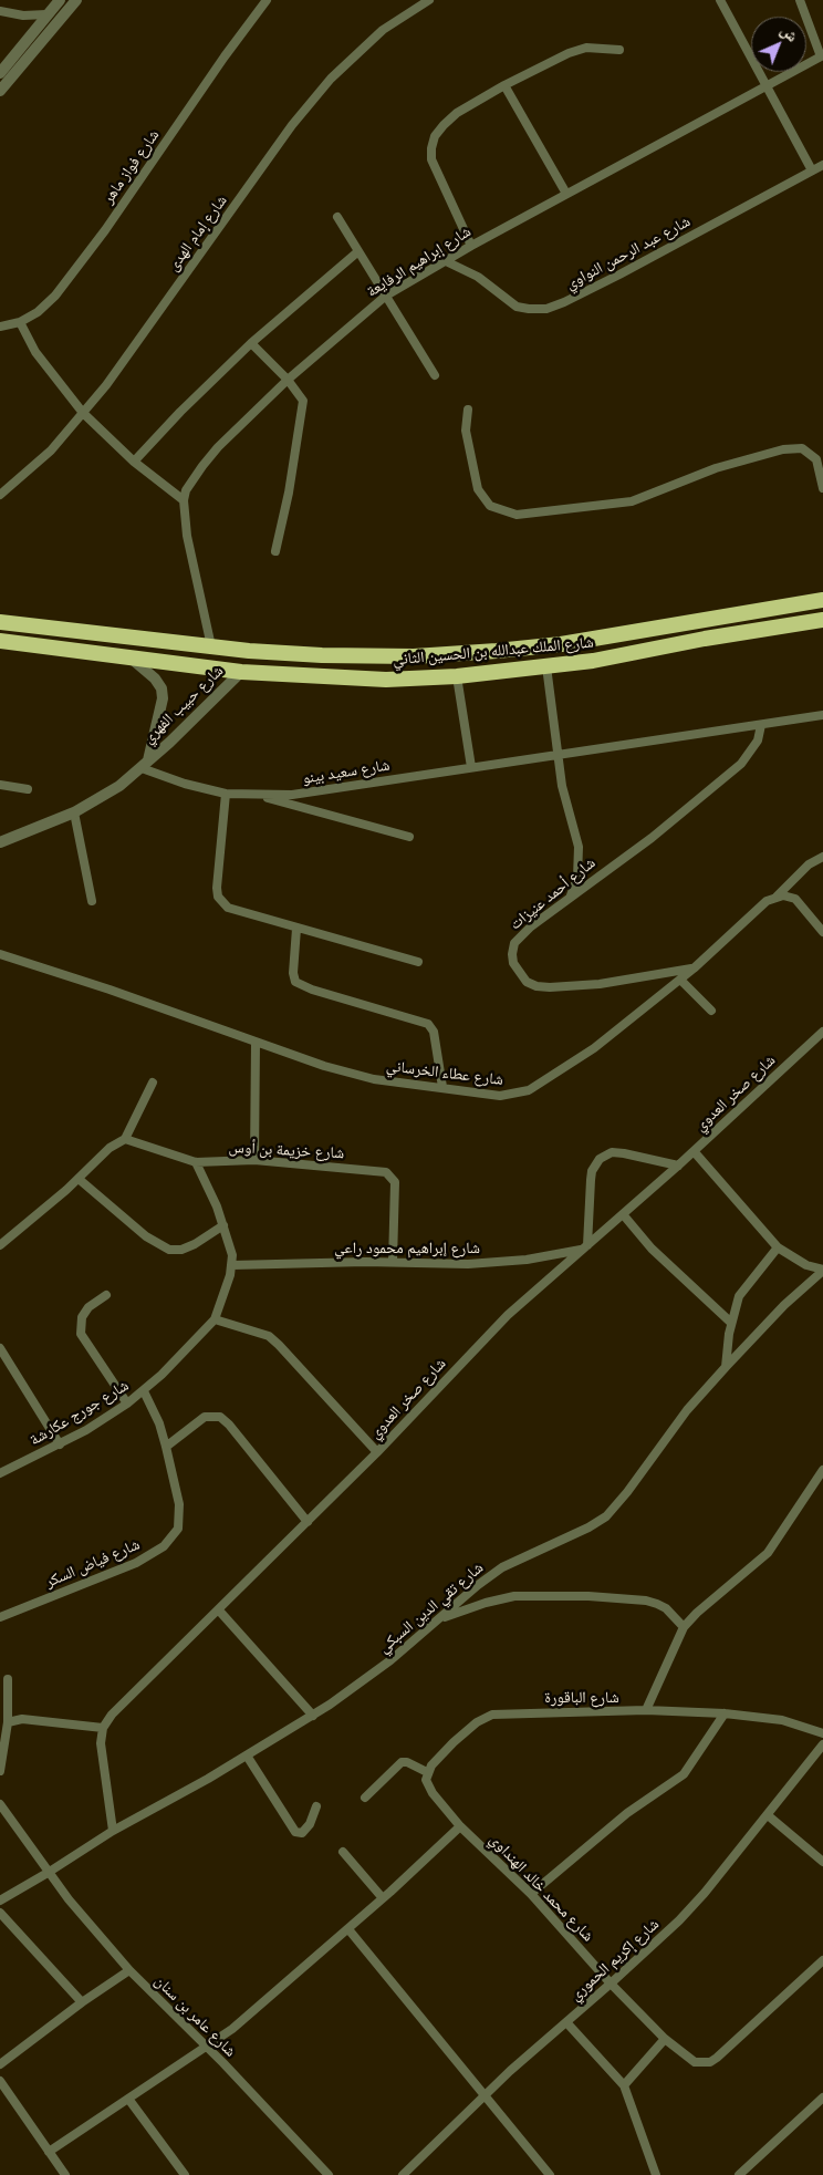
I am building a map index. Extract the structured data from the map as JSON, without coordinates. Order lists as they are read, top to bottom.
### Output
{
  "streets": {
    "highway": ["شارع الملك عبدالله بن الحسين الثاني"],
    "street": [
      "شارع فواز ماهر",
      "شارع إمام الهدى",
      "شارع عبد الرحمن النواوي",
      "شارع إبراهيم الرفايعة",
      "شارع حبيب الفهري",
      "شارع سعيد بينو",
      "شارع أحمد عنيزات",
      "شارع عطاء الخرساني",
      "شارع صخر العدوي",
      "شارع خزيمة بن أوس",
      "شارع إبراهيم محمود راعي",
      "شارع جورج عكارشة",
      "شارع فياض السكر",
      "شارع تقي الدين السبكي",
      "شارع الباقورة",
      "شارع محمد خالد الهنداوي",
      "شارع إكريم الحموري",
      "شارع عامر بن سنان"
    ]
  },
  "crossings": [
    ["شارع عبد الرحمن النواوي", "شارع إبراهيم الرفايعة"],
    ["شارع الملك عبدالله بن الحسين الثاني", "شارع حبيب الفهري"],
    ["شارع حبيب الفهري", "شارع سعيد بينو"],
    ["شارع سعيد بينو", "شارع أحمد عنيزات"],
    ["شارع أحمد عنيزات", "شارع عطاء الخرساني"],
    ["شارع صخر العدوي", "شارع إبراهيم محمود راعي"],
    ["شارع خزيمة بن أوس", "شارع إبراهيم محمود راعي"],
    ["شارع خزيمة بن أوس", "شارع جورج عكارشة"],
    ["شارع إبراهيم محمود راعي", "شارع جورج عكارشة"],
    ["شارع جورج عكارشة", "شارع فياض السكر"],
    ["شارع تقي الدين السبكي", "شارع عامر بن سنان"],
    ["شارع محمد خالد الهنداوي", "شارع إكريم الحموري"]
  ],
  "north": "top right"
}
